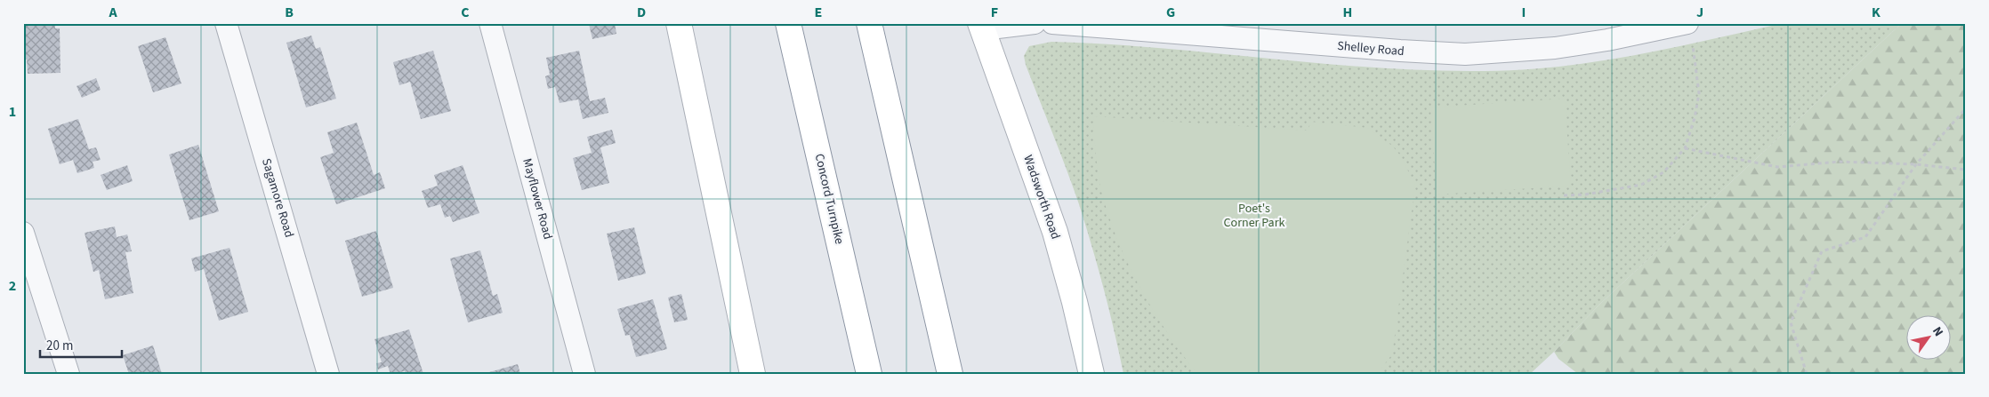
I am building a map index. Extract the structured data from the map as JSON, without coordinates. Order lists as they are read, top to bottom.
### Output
{
  "streets": {
    "main road": ["Wadsworth Road", "Concord Turnpike"],
    "street": ["Shelley Road", "Sagamore Road", "Mayflower Road"]
  },
  "parks": ["Poet's Corner Park"],
  "scale_bar": "20 m",
  "north": "top right",
  "grid": {
    "columns": [
      "A",
      "B",
      "C",
      "D",
      "E",
      "F",
      "G",
      "H",
      "I",
      "J",
      "K"
    ],
    "rows": ["1", "2"]
  }
}
